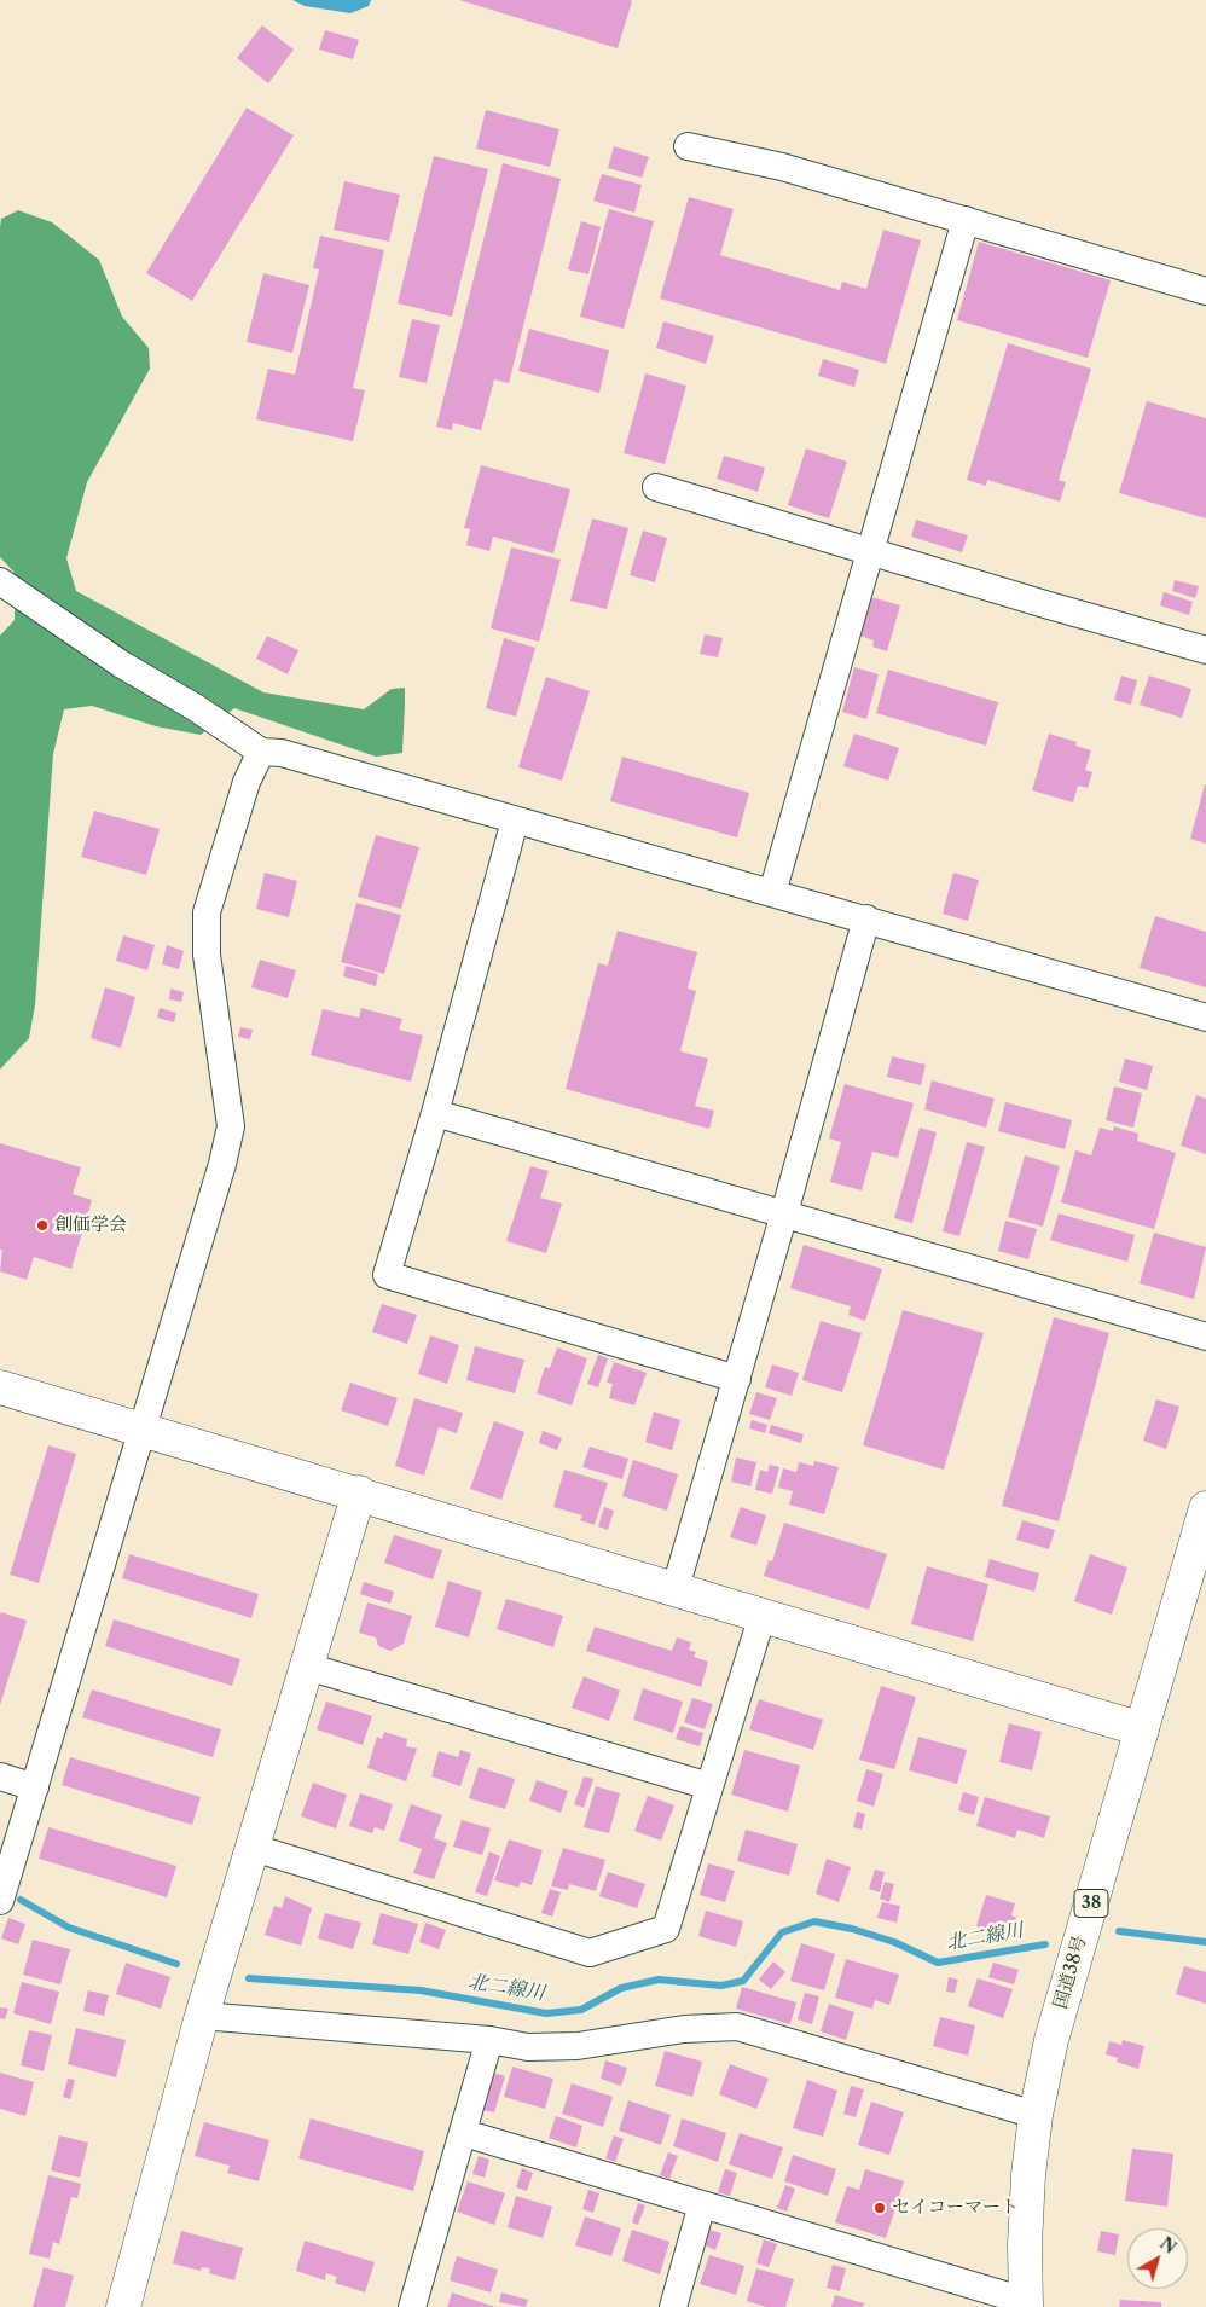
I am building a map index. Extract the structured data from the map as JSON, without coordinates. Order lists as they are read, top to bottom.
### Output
{
  "streets": {
    "main road": ["38", "国道38号"]
  },
  "water": ["北二線川"],
  "places": ["創価学会", "セイコーマート"],
  "north": "top right"
}
